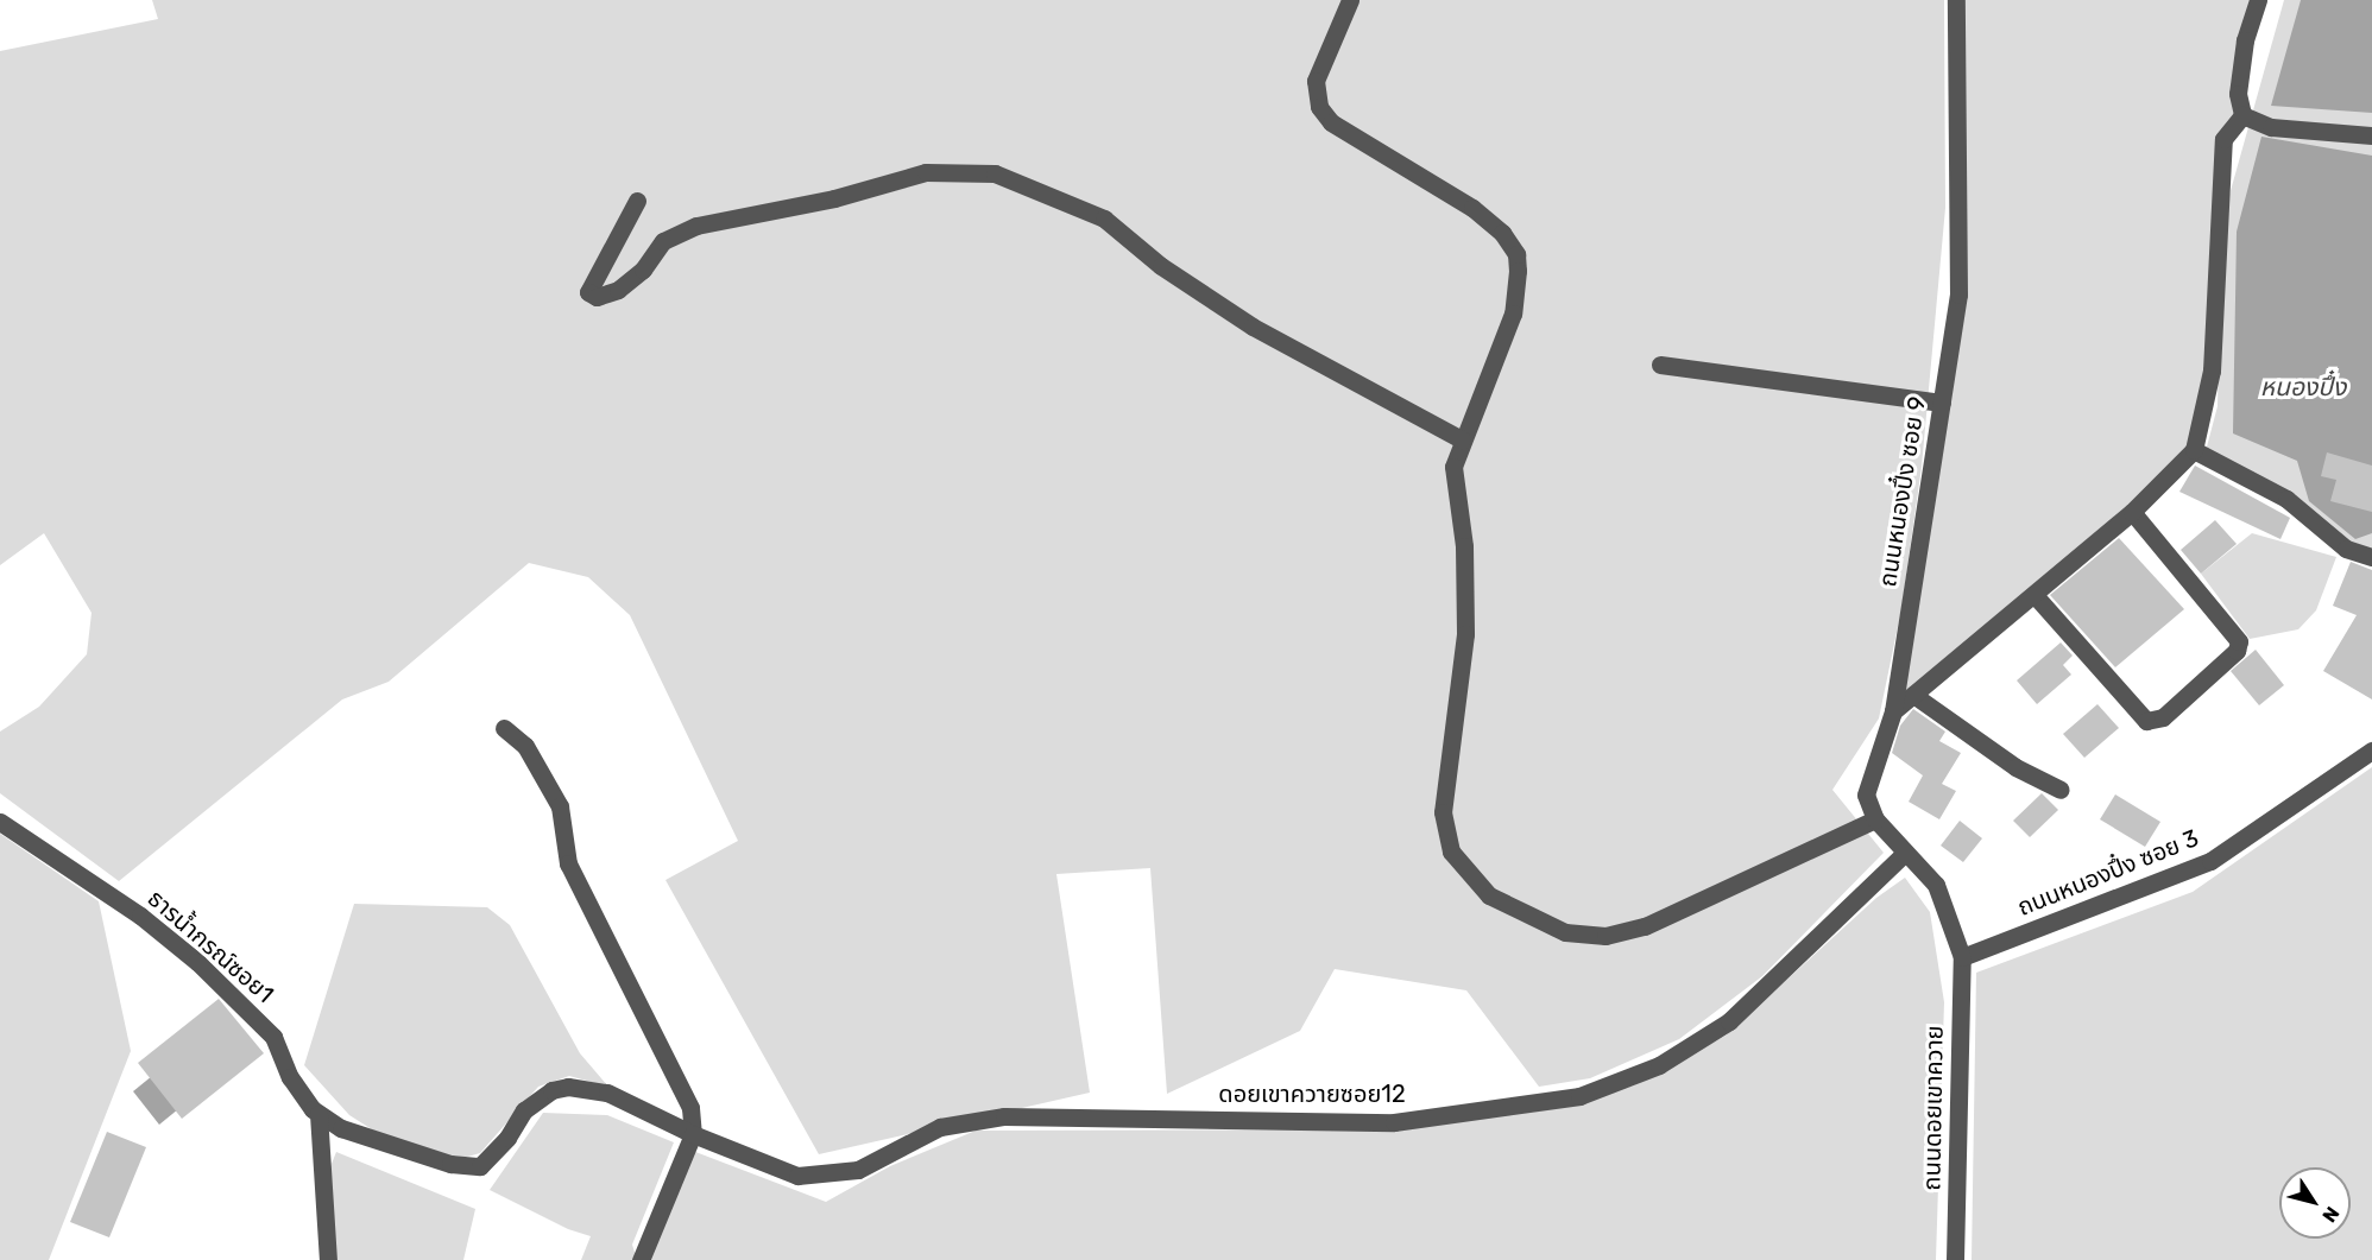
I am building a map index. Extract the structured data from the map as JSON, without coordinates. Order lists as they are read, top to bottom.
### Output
{
  "streets": {
    "street": [
      "ถนนหนองปึ๋ง ซอย 9",
      "ถนนหนองปึ๋ง ซอย 3",
      "ธารน้ำกรณ์ซอย1",
      "ดอยเขาควายซอย12",
      "ถนนดอยเขาควาย"
    ]
  },
  "crossings": [
    ["ถนนหนองปึ๋ง ซอย 3", "ถนนดอยเขาควาย"],
    ["ธารน้ำกรณ์ซอย1", "ดอยเขาควายซอย12"]
  ],
  "water": ["หนองปึ๋ง"],
  "north": "bottom right"
}
